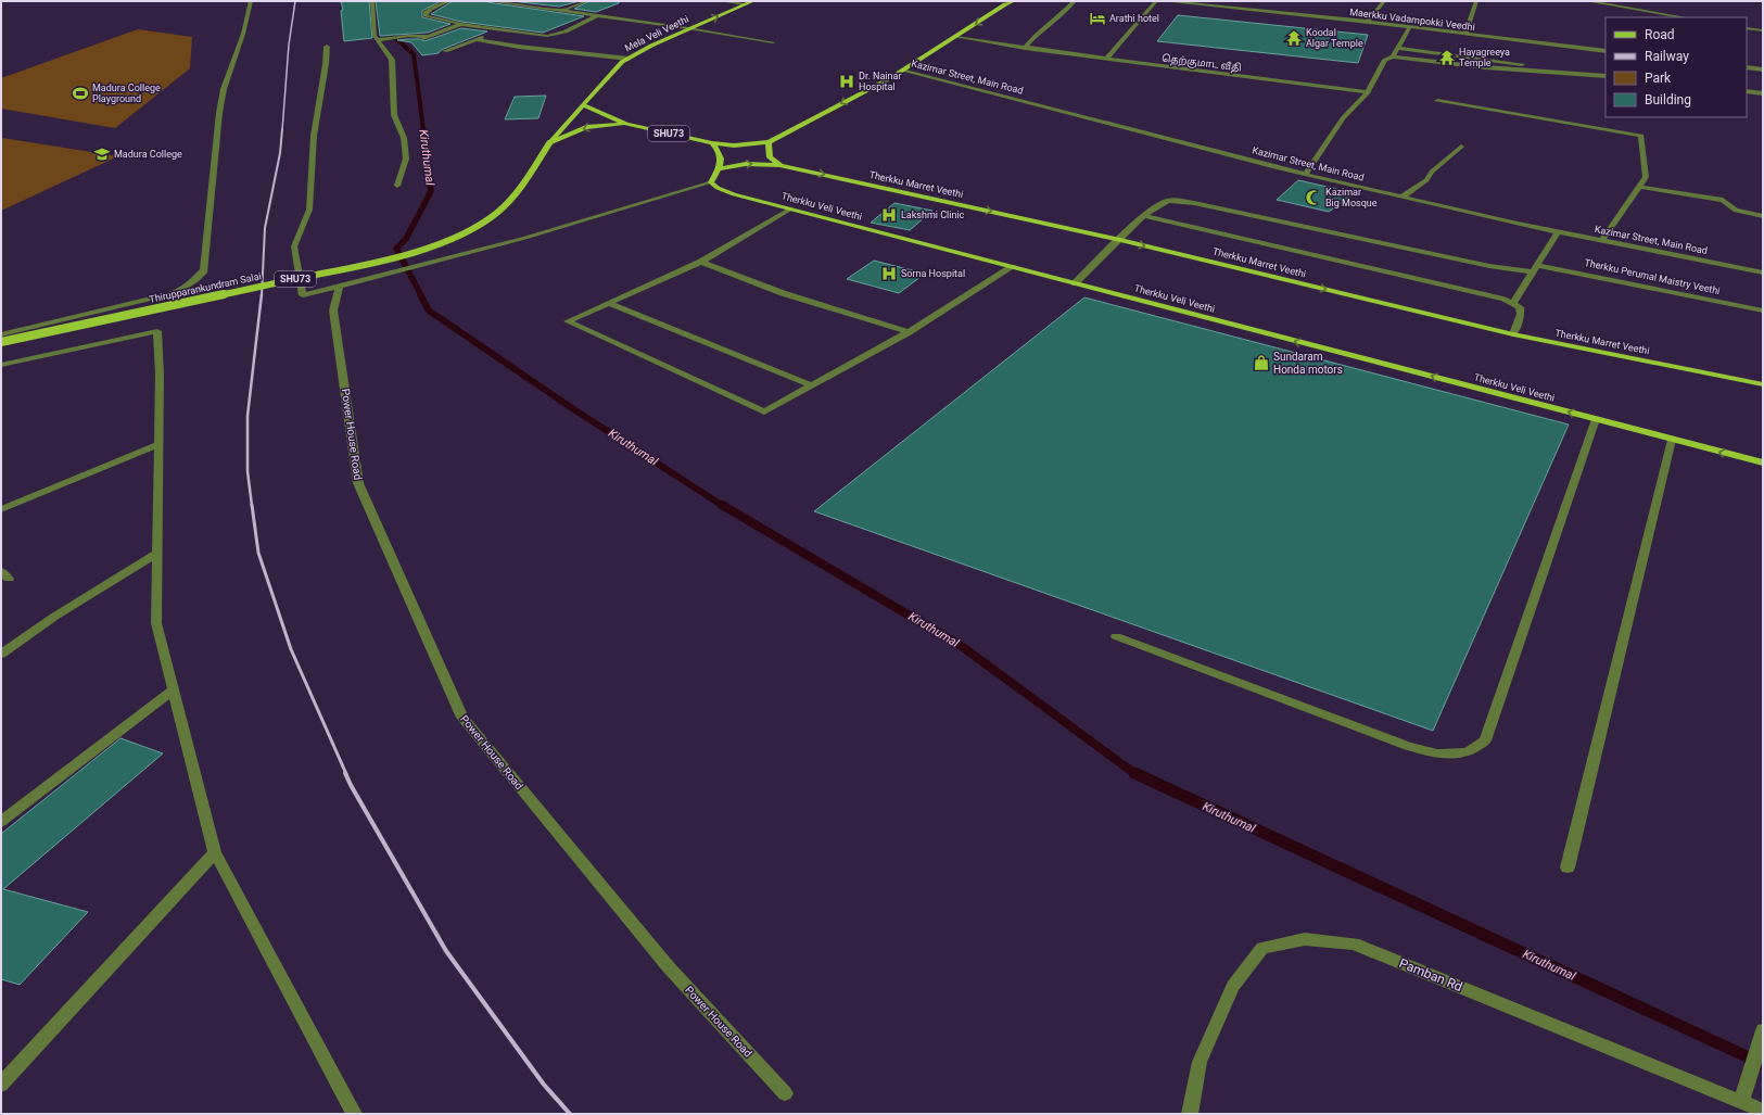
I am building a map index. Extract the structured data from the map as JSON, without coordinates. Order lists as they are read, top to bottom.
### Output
{
  "streets": {
    "main road": [
      "Mela Veli Veethi",
      "SHU73",
      "Therkku Marret Veethi",
      "Therkku Veli Veethi",
      "Thirupparankundram Salai"
    ],
    "street": [
      "Maerkku Vadampokki Veedhi",
      "தெற்குமாட வீதி",
      "Kazimar Street, Main Road",
      "Therkku Perumal Maistry Veethi",
      "Power House Road",
      "Pamban Rd"
    ]
  },
  "crossings": [
    ["Mela Veli Veethi", "SHU73"],
    ["Mela Veli Veethi", "Thirupparankundram Salai"],
    ["தெற்குமாட வீதி", "SHU73"],
    ["Kazimar Street, Main Road", "SHU73"],
    ["SHU73", "Thirupparankundram Salai"],
    ["Therkku Marret Veethi", "Therkku Perumal Maistry Veethi"],
    ["Therkku Veli Veethi", "Therkku Perumal Maistry Veethi"]
  ],
  "one_way": ["Therkku Marret Veethi", "Therkku Veli Veethi"],
  "water": ["Kiruthumal"],
  "places": {
    "hotel": ["Arathi hotel"],
    "temple": ["Koodal Algar Temple", "Hayagreeya Temple"],
    "hospital": ["Dr. Nainar Hospital", "Lakshmi Clinic", "Sorna Hospital"],
    "sports": ["Madura College Playground"],
    "school or university": ["Madura College"],
    "mosque": ["Kazimar Big Mosque"],
    "shop": ["Sundaram Honda motors"]
  },
  "legend": [
    "Road",
    "Railway",
    "Park",
    "Building"
  ]
}
